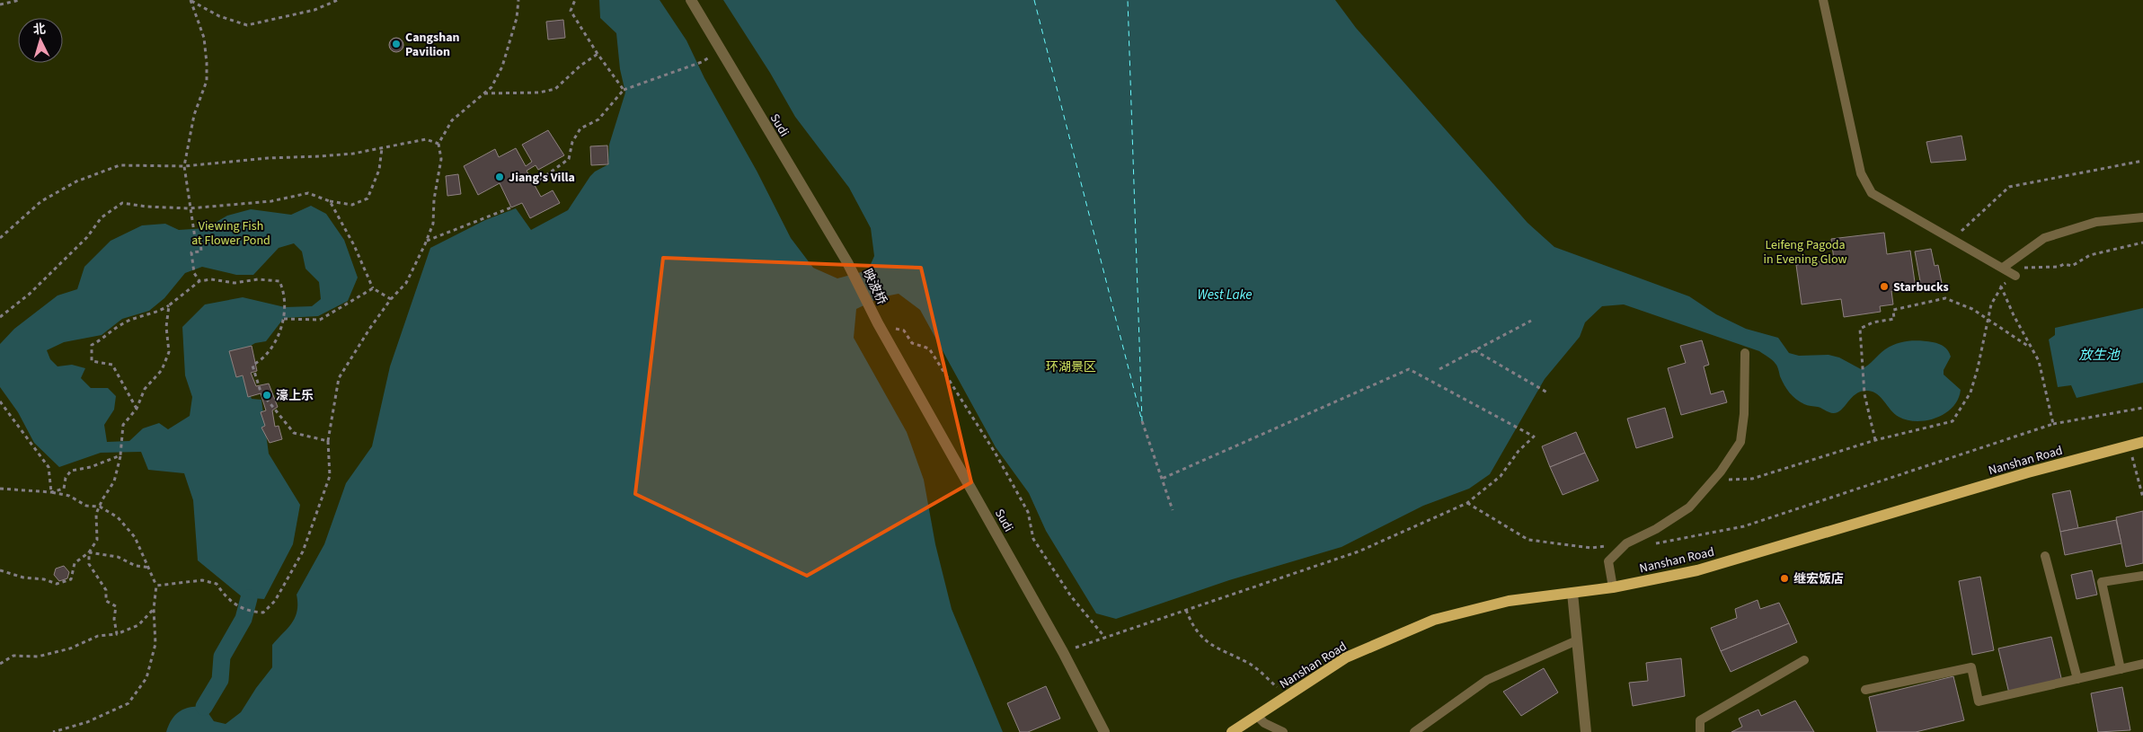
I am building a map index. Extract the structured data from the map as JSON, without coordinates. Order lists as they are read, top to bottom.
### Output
{
  "streets": {
    "main road": ["Nanshan Road"],
    "street": ["Sudi", "映波桥"]
  },
  "crossings": [
    ["Sudi", "映波桥"]
  ],
  "water": ["West Lake", "放生池"],
  "parks": ["Viewing Fish at Flower Pond", "Leifeng Pagoda in Evening Glow", "环湖景区"],
  "places": [
    "Cangshan Pavilion",
    "Jiang's Villa",
    "Starbucks",
    "濠上乐",
    "继宏饭店"
  ],
  "north": "top"
}
